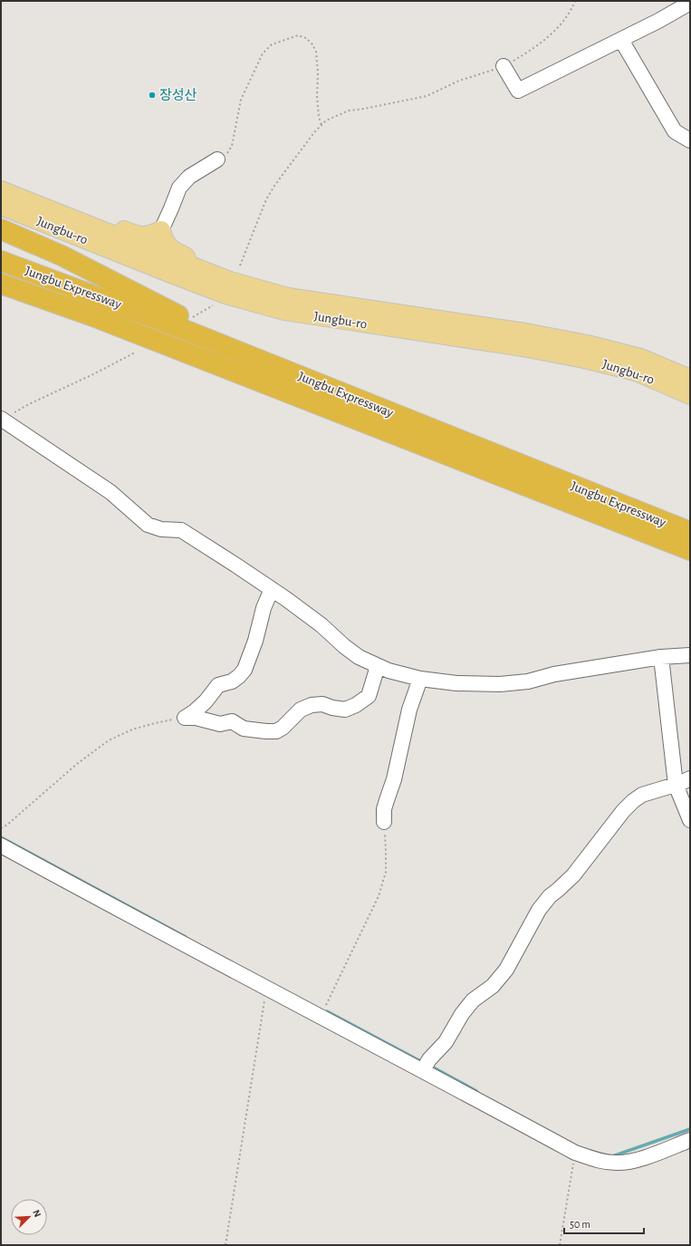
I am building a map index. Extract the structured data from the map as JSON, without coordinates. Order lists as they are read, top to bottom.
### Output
{
  "streets": {
    "highway": ["Jungbu Expressway"],
    "main road": ["Jungbu-ro"]
  },
  "places": ["장성산"],
  "scale_bar": "50 m",
  "north": "top right"
}
